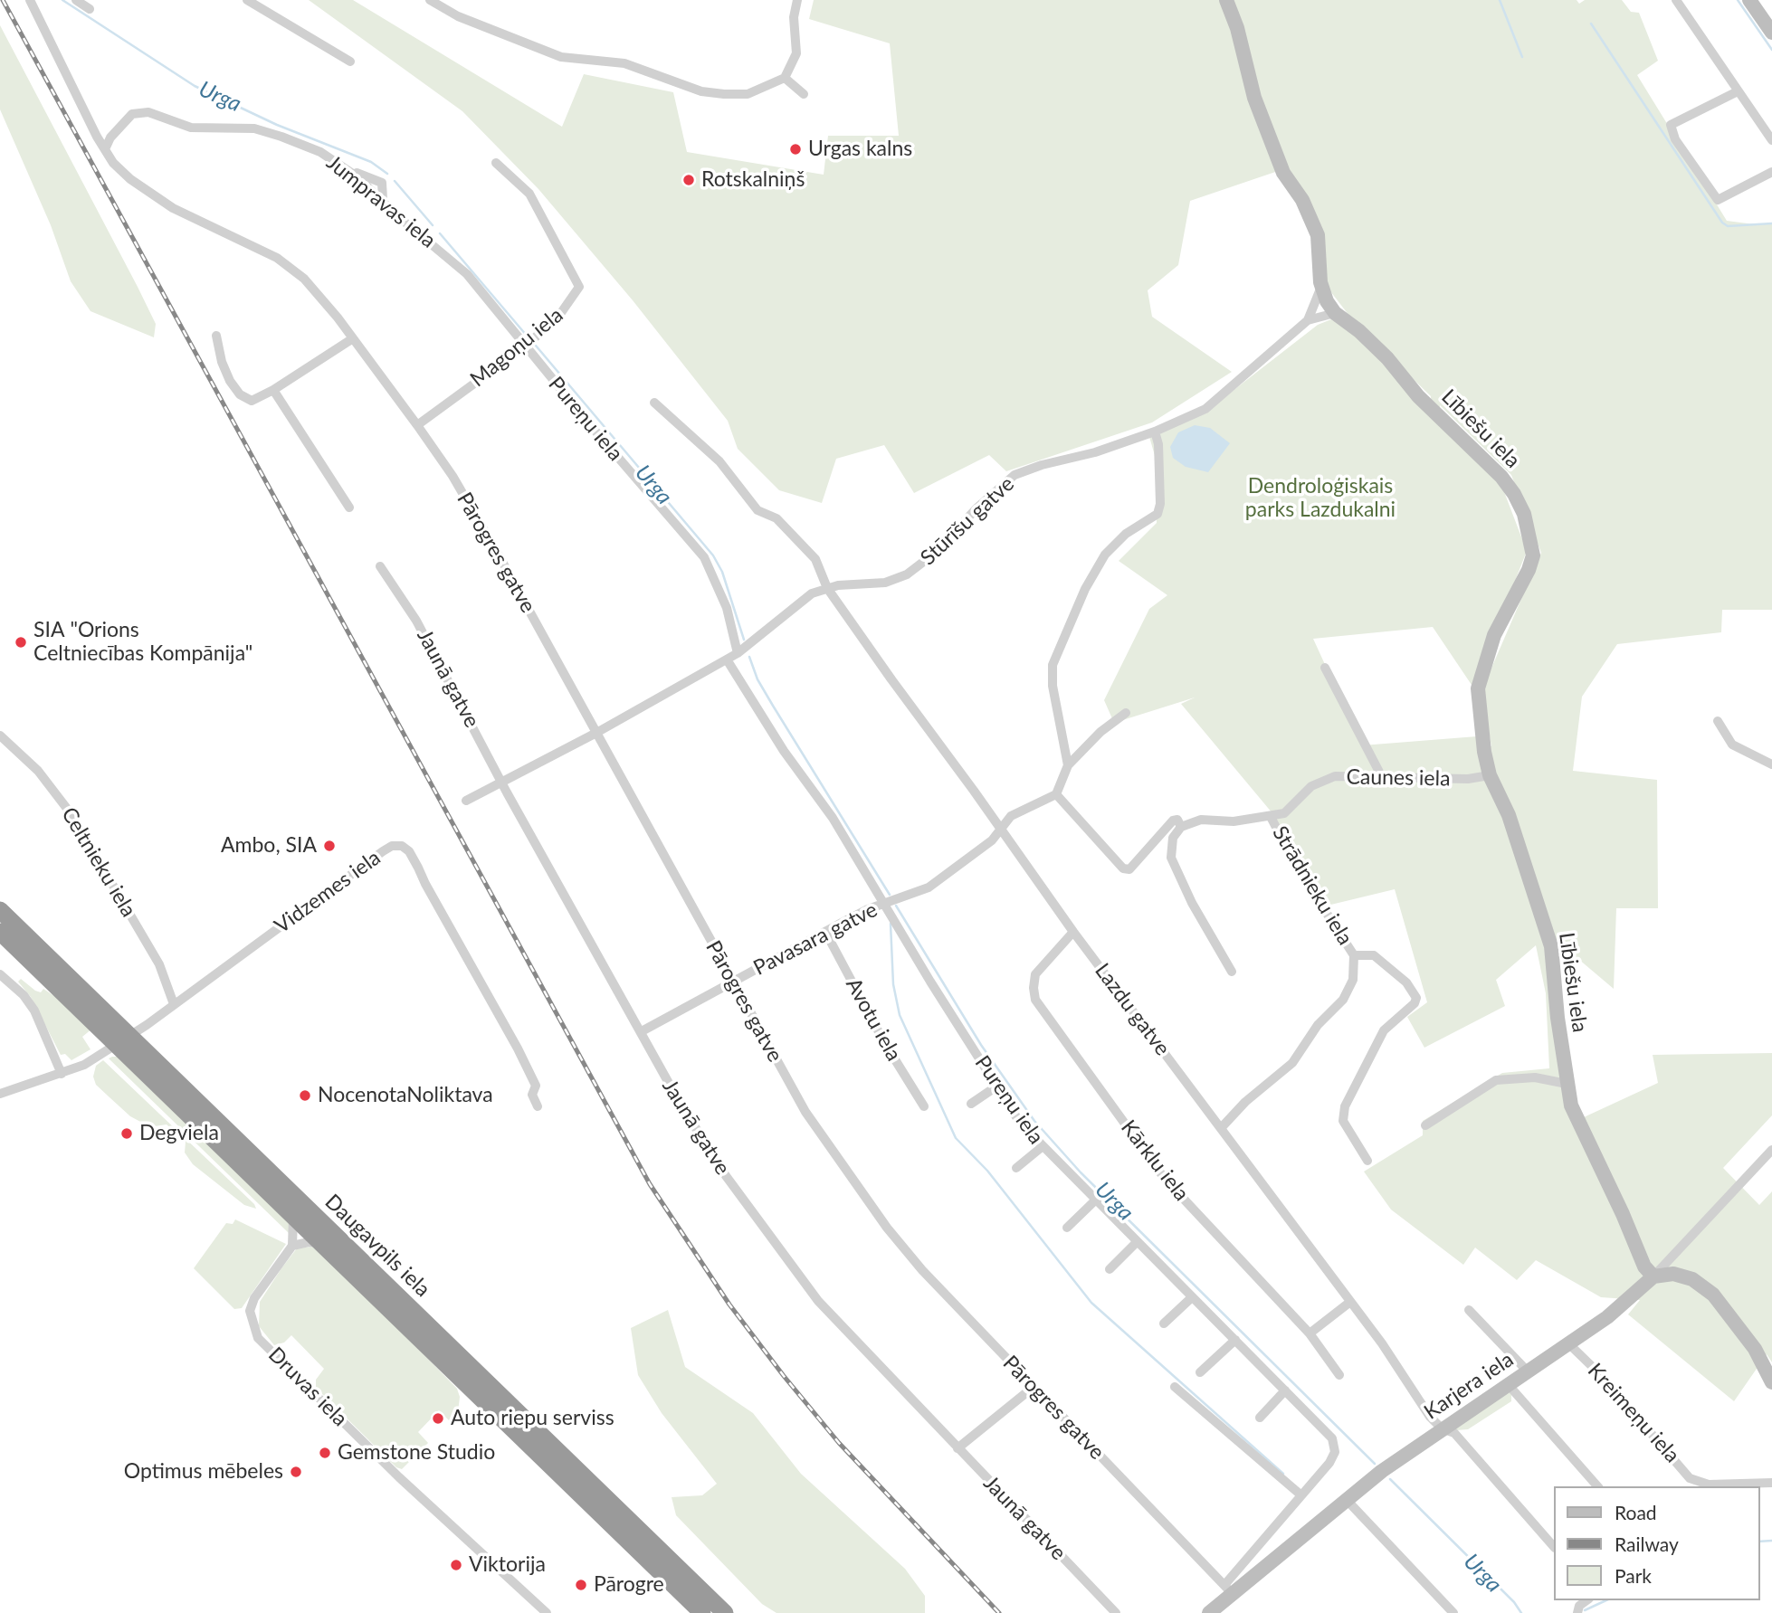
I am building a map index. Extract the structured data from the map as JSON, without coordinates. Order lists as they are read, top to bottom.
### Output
{
  "streets": {
    "highway": ["Daugavpils iela"],
    "street": [
      "Jumpravas iela",
      "Magoņu iela",
      "Pureņu iela",
      "Lībiešu iela",
      "Stūrīšu gatve",
      "Pārogres gatve",
      "Jaunā gatve",
      "Caunes iela",
      "Celtnieku iela",
      "Strādnieku iela",
      "Vidzemes iela",
      "Pavasara gatve",
      "Lazdu gatve",
      "Avotu iela",
      "Kārklu iela",
      "Karjera iela",
      "Druvas iela",
      "Kreimeņu iela"
    ]
  },
  "crossings": [
    ["Jumpravas iela", "Magoņu iela"],
    ["Jumpravas iela", "Pureņu iela"],
    ["Magoņu iela", "Pureņu iela"],
    ["Magoņu iela", "Pārogres gatve"],
    ["Pureņu iela", "Stūrīšu gatve"],
    ["Pureņu iela", "Pavasara gatve"],
    ["Lībiešu iela", "Stūrīšu gatve"],
    ["Lībiešu iela", "Caunes iela"],
    ["Lībiešu iela", "Karjera iela"],
    ["Stūrīšu gatve", "Pārogres gatve"],
    ["Stūrīšu gatve", "Jaunā gatve"],
    ["Stūrīšu gatve", "Lazdu gatve"],
    ["Pārogres gatve", "Pavasara gatve"],
    ["Pārogres gatve", "Karjera iela"],
    ["Jaunā gatve", "Pavasara gatve"],
    ["Caunes iela", "Strādnieku iela"],
    ["Caunes iela", "Pavasara gatve"],
    ["Celtnieku iela", "Vidzemes iela"],
    ["Vidzemes iela", "Daugavpils iela"],
    ["Pavasara gatve", "Lazdu gatve"],
    ["Pavasara gatve", "Avotu iela"],
    ["Lazdu gatve", "Kārklu iela"],
    ["Lazdu gatve", "Karjera iela"],
    ["Karjera iela", "Kreimeņu iela"]
  ],
  "water": ["Urga"],
  "parks": ["Dendroloģiskais parks Lazdukalni"],
  "places": [
    "Urgas kalns",
    "Rotskalniņš",
    "SIA \"Orions Celtniecības Kompānija\"",
    "Ambo, SIA",
    "NocenotaNoliktava",
    "Degviela",
    "Auto riepu serviss",
    "Gemstone Studio",
    "Optimus mēbeles",
    "Viktorija",
    "Pārogre"
  ],
  "legend": ["Road", "Railway", "Park"]
}
